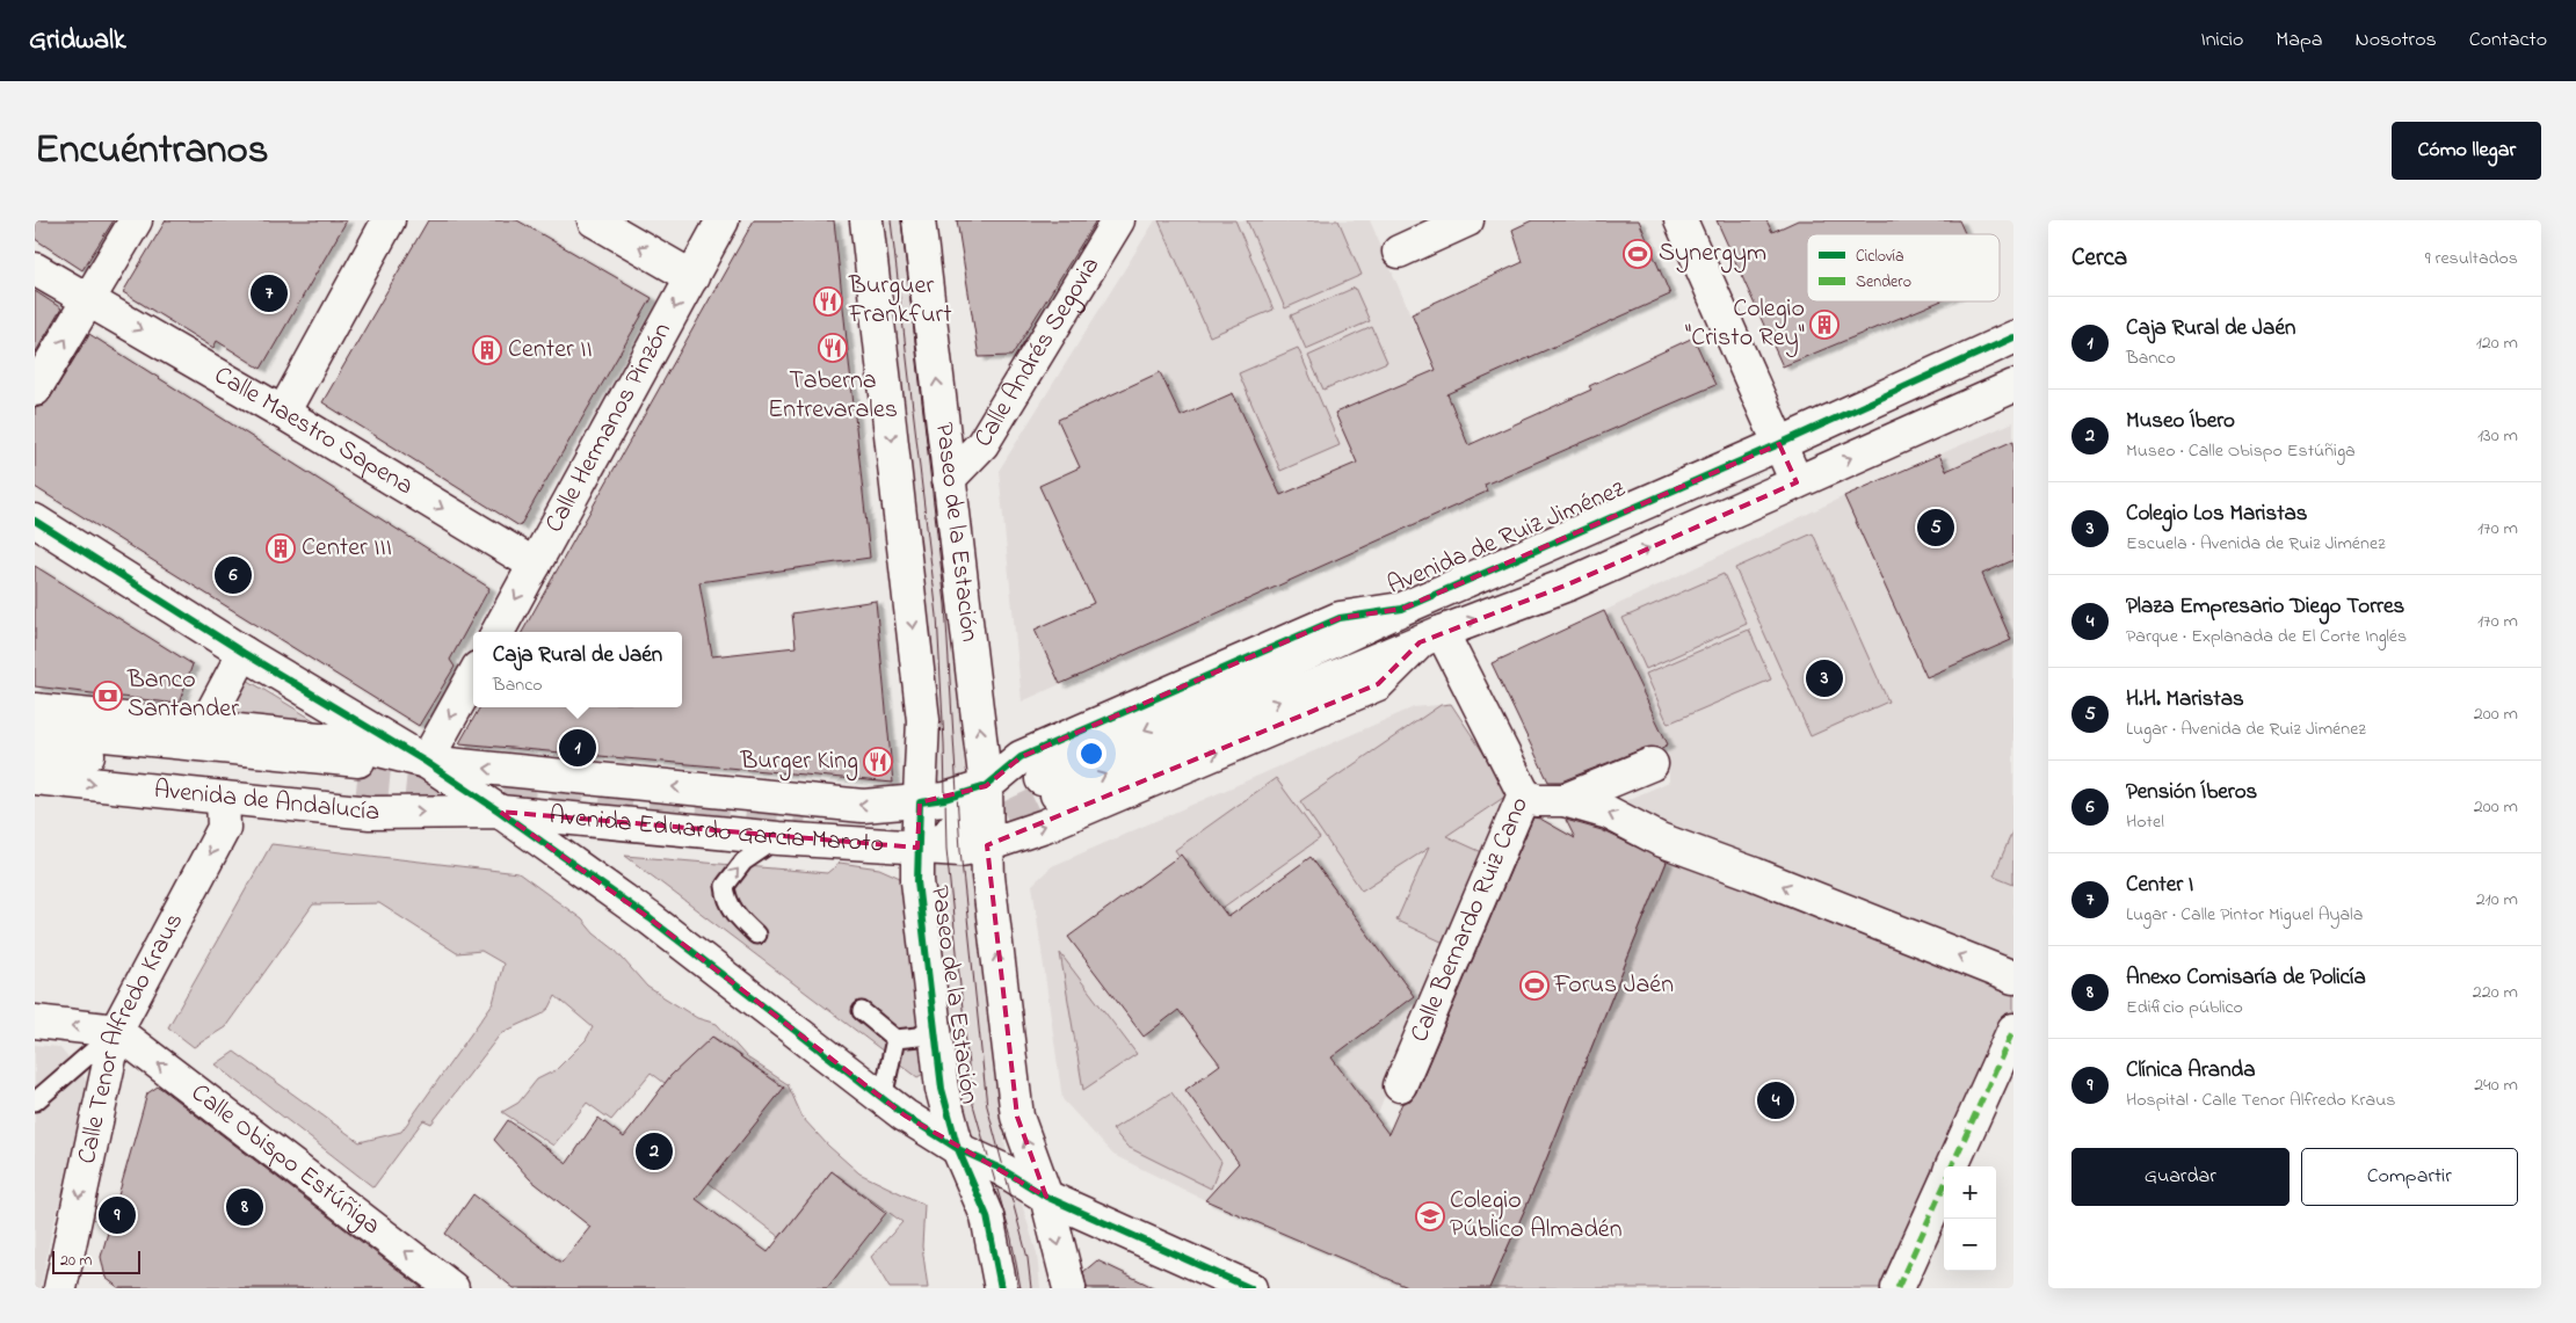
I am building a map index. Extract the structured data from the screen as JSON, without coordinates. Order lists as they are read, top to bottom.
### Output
{
  "streets": {
    "street": [
      "Calle Andrés Segovia",
      "Calle Hermanos Pinzón",
      "Calle Maestro Sapena",
      "Paseo de la Estación",
      "Avenida de Ruiz Jiménez",
      "Avenida de Andalucía",
      "Avenida Eduardo García Maroto",
      "Calle Bernardo Ruiz Cano",
      "Calle Tenor Alfredo Kraus",
      "Calle Obispo Estúñiga"
    ]
  },
  "crossings": [
    ["Calle Andrés Segovia", "Paseo de la Estación"],
    ["Calle Hermanos Pinzón", "Calle Maestro Sapena"],
    ["Paseo de la Estación", "Avenida de Ruiz Jiménez"],
    ["Paseo de la Estación", "Avenida Eduardo García Maroto"],
    ["Avenida de Ruiz Jiménez", "Avenida Eduardo García Maroto"],
    ["Avenida de Ruiz Jiménez", "Calle Bernardo Ruiz Cano"],
    ["Avenida de Andalucía", "Avenida Eduardo García Maroto"],
    ["Avenida de Andalucía", "Calle Tenor Alfredo Kraus"],
    ["Calle Tenor Alfredo Kraus", "Calle Obispo Estúñiga"]
  ],
  "one_way": ["Calle Hermanos Pinzón", "Calle Tenor Alfredo Kraus", "Calle Obispo Estúñiga"],
  "places": {
    "sports": ["Synergym", "Forus Jaén"],
    "restaurant": ["Burguer Frankfurt", "Taberna Entrevarales", "Burger King"],
    "building": ["Colegio \"Cristo Rey\"", "Center II", "Center III"],
    "bank": ["Banco Santander"],
    "school or university": ["Colegio Público Almadén"]
  },
  "legend": ["Ciclovía", "Sendero"],
  "scale_bar": "20 m",
  "page": {
    "header": "Gridwalk",
    "nav": [
      "Inicio",
      "Mapa",
      "Nosotros",
      "Contacto"
    ],
    "title": "Encuéntranos",
    "buttons": [
      "Cómo llegar",
      ["Guardar", "Compartir"]
    ],
    "heading": ["Cerca", "9 resultados"],
    "pins": [
      "7",
      "5",
      "6",
      "3",
      "1",
      "4",
      "2",
      "8",
      "9"
    ],
    "list": [
      {
        "mark": "1",
        "name": "Caja Rural de Jaén",
        "note": "Banco",
        "value": "120 m"
      },
      {
        "mark": "2",
        "name": "Museo Íbero",
        "note": "Museo · Calle Obispo Estúñiga",
        "value": "130 m"
      },
      {
        "mark": "3",
        "name": "Colegio Los Maristas",
        "note": "Escuela · Avenida de Ruiz Jiménez",
        "value": "170 m"
      },
      {
        "mark": "4",
        "name": "Plaza Empresario Diego Torres",
        "note": "Parque · Explanada de El Corte Inglés",
        "value": "170 m"
      },
      {
        "mark": "5",
        "name": "H.H. Maristas",
        "note": "Lugar · Avenida de Ruiz Jiménez",
        "value": "200 m"
      },
      {
        "mark": "6",
        "name": "Pensión Íberos",
        "note": "Hotel",
        "value": "200 m"
      },
      {
        "mark": "7",
        "name": "Center I",
        "note": "Lugar · Calle Pintor Miguel Ayala",
        "value": "210 m"
      },
      {
        "mark": "8",
        "name": "Anexo Comisaría de Policía",
        "note": "Edificio público",
        "value": "220 m"
      },
      {
        "mark": "9",
        "name": "Clínica Aranda",
        "note": "Hospital · Calle Tenor Alfredo Kraus",
        "value": "240 m"
      }
    ],
    "popup": ["Caja Rural de Jaén", "Banco"],
    "map_buttons": ["+", "−"],
    "scale": "20 m"
  }
}
